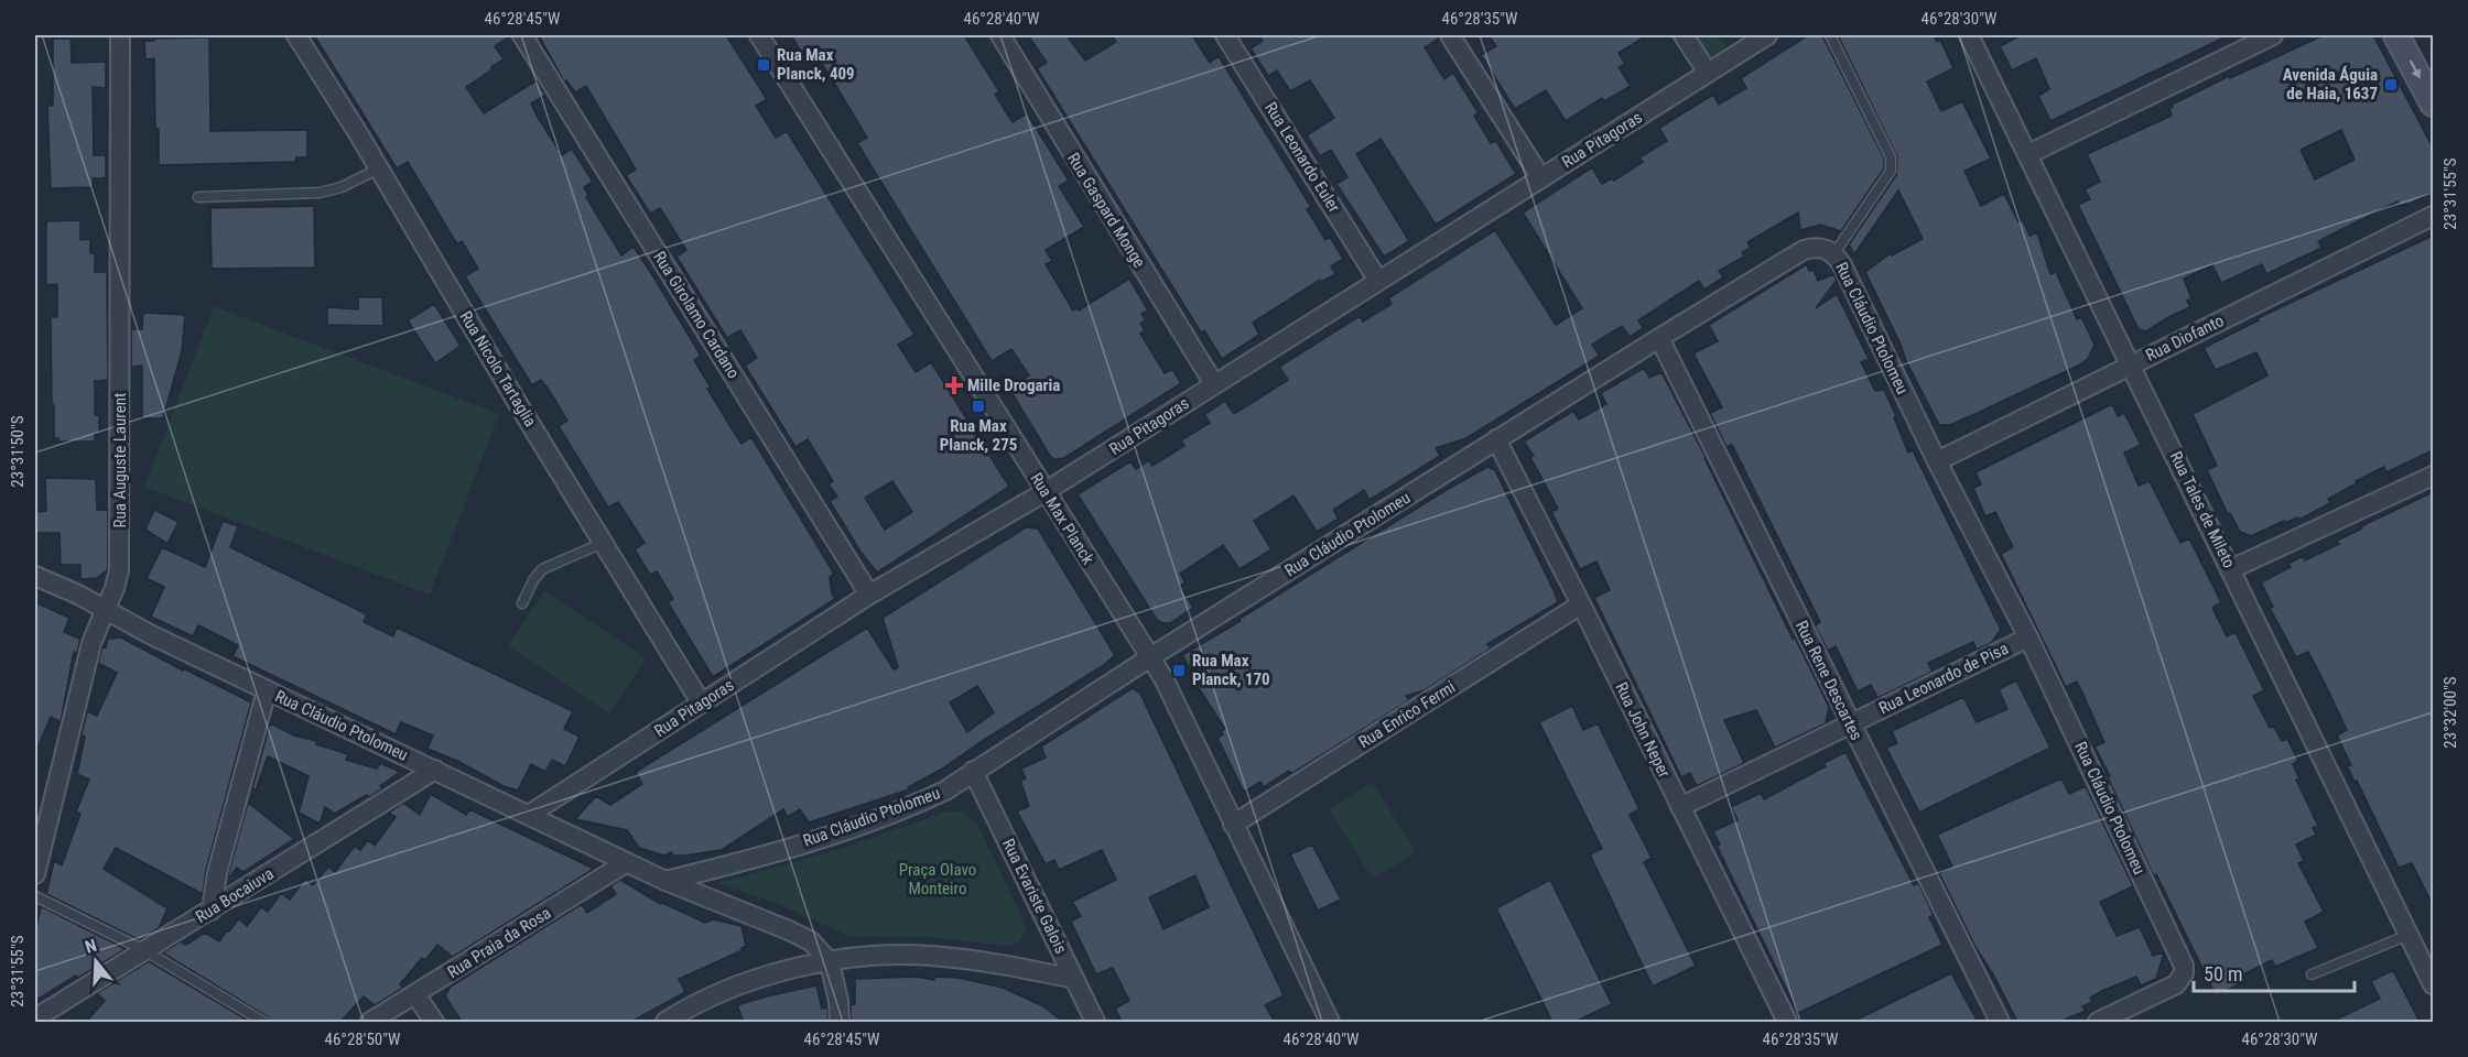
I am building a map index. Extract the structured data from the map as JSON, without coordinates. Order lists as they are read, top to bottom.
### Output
{
  "streets": {
    "street": [
      "Rua Pitagoras",
      "Rua Leonardo Euler",
      "Rua Gaspard Monge",
      "Rua Girolamo Cardano",
      "Rua Cláudio Ptolomeu",
      "Rua Diofanto",
      "Rua Nicolo Tartaglia",
      "Rua Auguste Laurent",
      "Rua Tales de Mileto",
      "Rua Max Planck",
      "Rua Leonardo de Pisa",
      "Rua Rene Descartes",
      "Rua Enrico Fermi",
      "Rua John Neper",
      "Rua Bocaiuva",
      "Rua Evariste Galois",
      "Rua Praia da Rosa"
    ]
  },
  "crossings": [
    ["Rua Pitagoras", "Rua Leonardo Euler"],
    ["Rua Pitagoras", "Rua Gaspard Monge"],
    ["Rua Pitagoras", "Rua Girolamo Cardano"],
    ["Rua Pitagoras", "Rua Cláudio Ptolomeu"],
    ["Rua Pitagoras", "Rua Nicolo Tartaglia"],
    ["Rua Pitagoras", "Rua Max Planck"],
    ["Rua Cláudio Ptolomeu", "Rua Diofanto"],
    ["Rua Cláudio Ptolomeu", "Rua Auguste Laurent"],
    ["Rua Cláudio Ptolomeu", "Rua Max Planck"],
    ["Rua Cláudio Ptolomeu", "Rua Leonardo de Pisa"],
    ["Rua Cláudio Ptolomeu", "Rua Rene Descartes"],
    ["Rua Cláudio Ptolomeu", "Rua John Neper"],
    ["Rua Cláudio Ptolomeu", "Rua Bocaiuva"],
    ["Rua Cláudio Ptolomeu", "Rua Evariste Galois"],
    ["Rua Cláudio Ptolomeu", "Rua Praia da Rosa"],
    ["Rua Diofanto", "Rua Tales de Mileto"],
    ["Rua Max Planck", "Rua Enrico Fermi"],
    ["Rua Leonardo de Pisa", "Rua Rene Descartes"],
    ["Rua Leonardo de Pisa", "Rua John Neper"],
    ["Rua Enrico Fermi", "Rua John Neper"]
  ],
  "parks": ["Praça Olavo Monteiro"],
  "places": {
    "transit": [
      "Rua Max Planck, 409",
      "Avenida Águia de Haia, 1637",
      "Rua Max Planck, 275",
      "Rua Max Planck, 170"
    ],
    "health": ["Mille Drogaria"]
  },
  "scale_bar": "50 m",
  "north": "top",
  "coordinates": [
    "46°28'45\"W",
    "46°28'40\"W",
    "46°28'35\"W",
    "46°28'30\"W",
    "23°31'55\"S",
    "23°31'50\"S",
    "23°32'00\"S",
    "46°28'50\"W"
  ]
}
